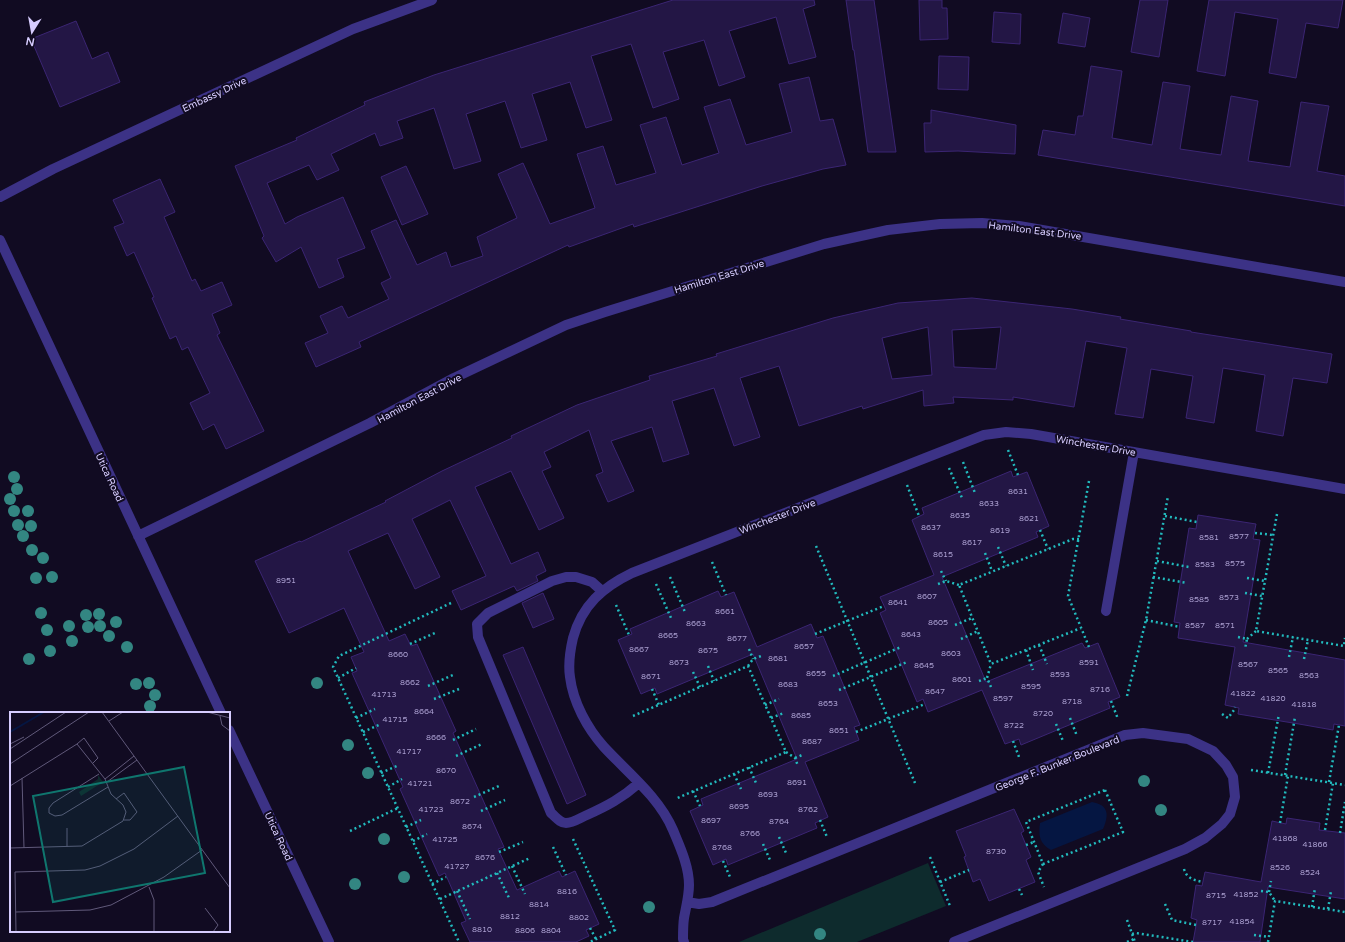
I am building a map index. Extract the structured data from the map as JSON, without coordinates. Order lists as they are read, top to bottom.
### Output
{
  "streets": {
    "street": [
      "Embassy Drive",
      "Hamilton East Drive",
      "Winchester Drive",
      "Utica Road",
      "George F. Bunker Boulevard"
    ]
  },
  "crossings": [
    ["Hamilton East Drive", "Utica Road"],
    ["Winchester Drive", "George F. Bunker Boulevard"]
  ],
  "house_numbers": [
    "8631",
    "8633",
    "8635",
    "8621",
    "8637",
    "8619",
    "8577",
    "8581",
    "8617",
    "8615",
    "8575",
    "8583",
    "8951",
    "8607",
    "8573",
    "8585",
    "8641",
    "8661",
    "8605",
    "8663",
    "8587",
    "8571",
    "8643",
    "8665",
    "8677",
    "8657",
    "8667",
    "8675",
    "8603",
    "8660",
    "8681",
    "8673",
    "8591",
    "8567",
    "8645",
    "8565",
    "8655",
    "8593",
    "8563",
    "8671",
    "8601",
    "8662",
    "8683",
    "8595",
    "8716",
    "8647",
    "41822",
    "41713",
    "8597",
    "41820",
    "8718",
    "8653",
    "41818",
    "8664",
    "8720",
    "8685",
    "41715",
    "8722",
    "8651",
    "8666",
    "8687",
    "41717",
    "8670",
    "8691",
    "41721",
    "8693",
    "8672",
    "8695",
    "41723",
    "8762",
    "8697",
    "8764",
    "8674",
    "8766",
    "41868",
    "41725",
    "41866",
    "8768",
    "8730",
    "8676",
    "41727",
    "8526",
    "8524",
    "8816",
    "41852",
    "8715",
    "8814",
    "8812",
    "8802",
    "41854",
    "8717",
    "8810",
    "8806",
    "8804"
  ],
  "north": "bottom"
}
